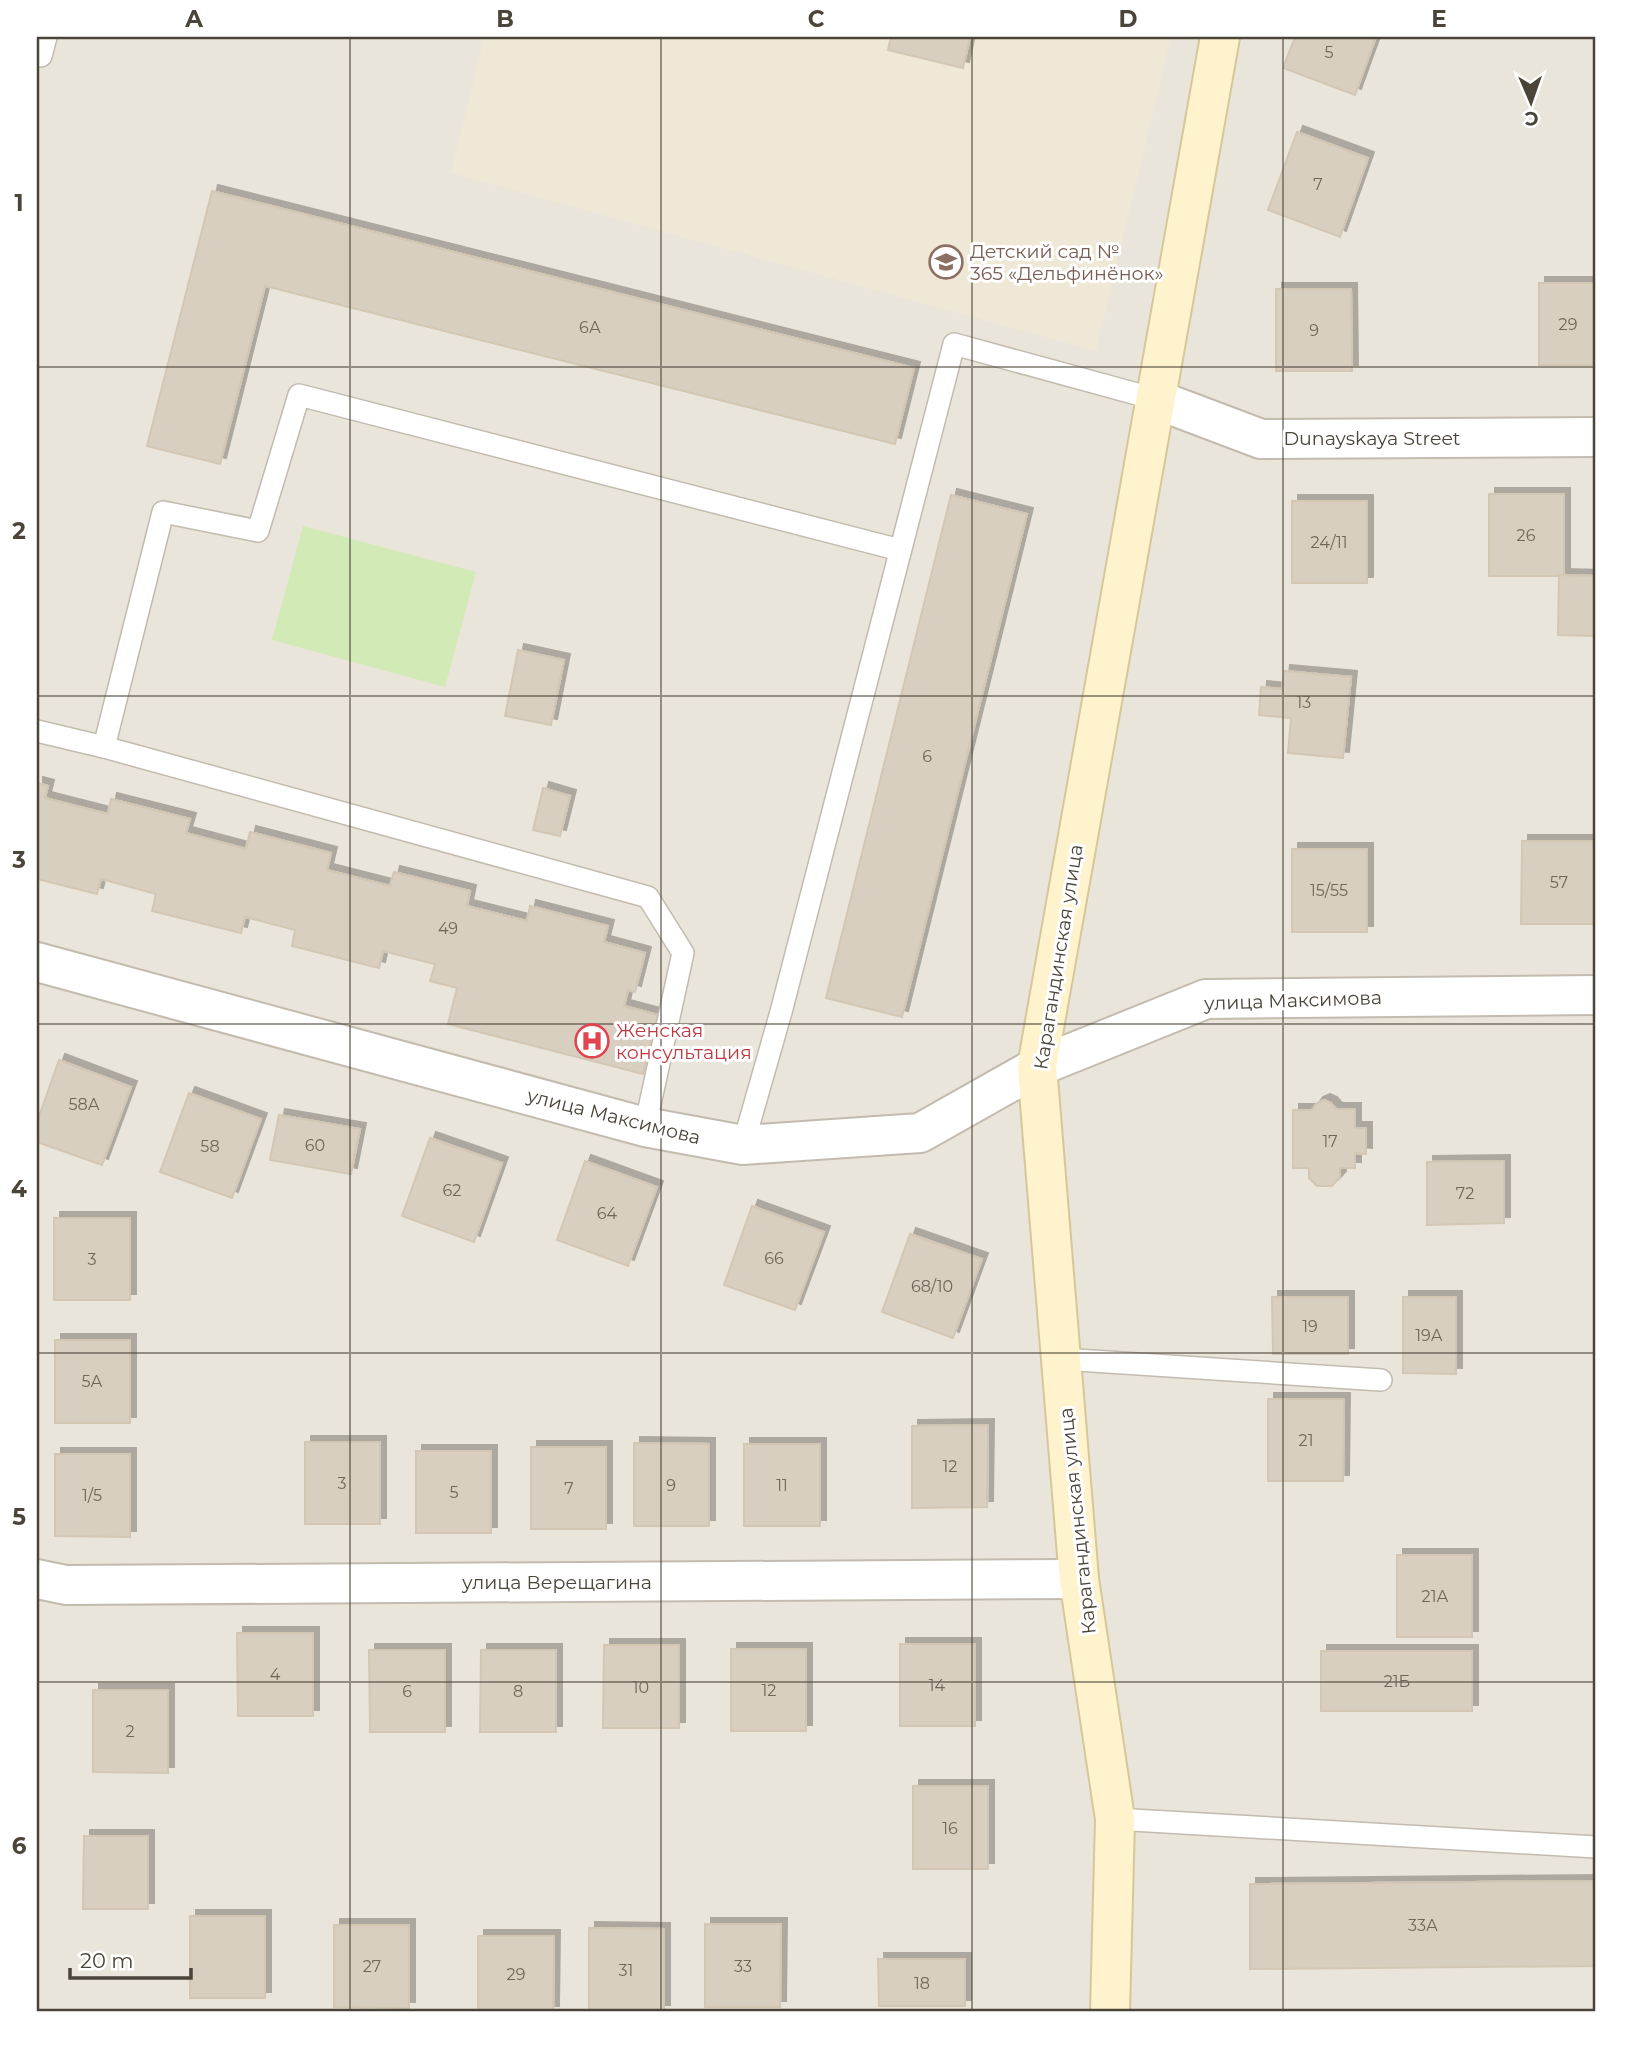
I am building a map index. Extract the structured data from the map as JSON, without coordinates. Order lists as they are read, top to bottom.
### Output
{
  "streets": {
    "street": [
      "Dunayskaya Street",
      "Карагандинская улица",
      "улица Максимова",
      "улица Верещагина"
    ]
  },
  "crossings": [
    ["Dunayskaya Street", "Карагандинская улица"],
    ["Карагандинская улица", "улица Максимова"],
    ["Карагандинская улица", "улица Верещагина"]
  ],
  "places": {
    "school or university": ["Детский сад № 365 «Дельфинёнок»"],
    "hospital": ["Женская консультация"]
  },
  "house_numbers": [
    "5",
    "7",
    "29",
    "6А",
    "9",
    "26",
    "24/11",
    "13",
    "6",
    "57",
    "15/55",
    "49",
    "58А",
    "17",
    "60",
    "58",
    "62",
    "72",
    "64",
    "66",
    "3",
    "68/10",
    "19",
    "19А",
    "5А",
    "21",
    "12",
    "3",
    "9",
    "11",
    "7",
    "5",
    "1/5",
    "21А",
    "4",
    "21Б",
    "14",
    "10",
    "12",
    "6",
    "8",
    "2",
    "16",
    "33А",
    "27",
    "33",
    "31",
    "29",
    "18"
  ],
  "scale_bar": "20 m",
  "north": "bottom",
  "grid": {
    "columns": [
      "A",
      "B",
      "C",
      "D",
      "E"
    ],
    "rows": [
      "1",
      "2",
      "3",
      "4",
      "5",
      "6"
    ]
  }
}
